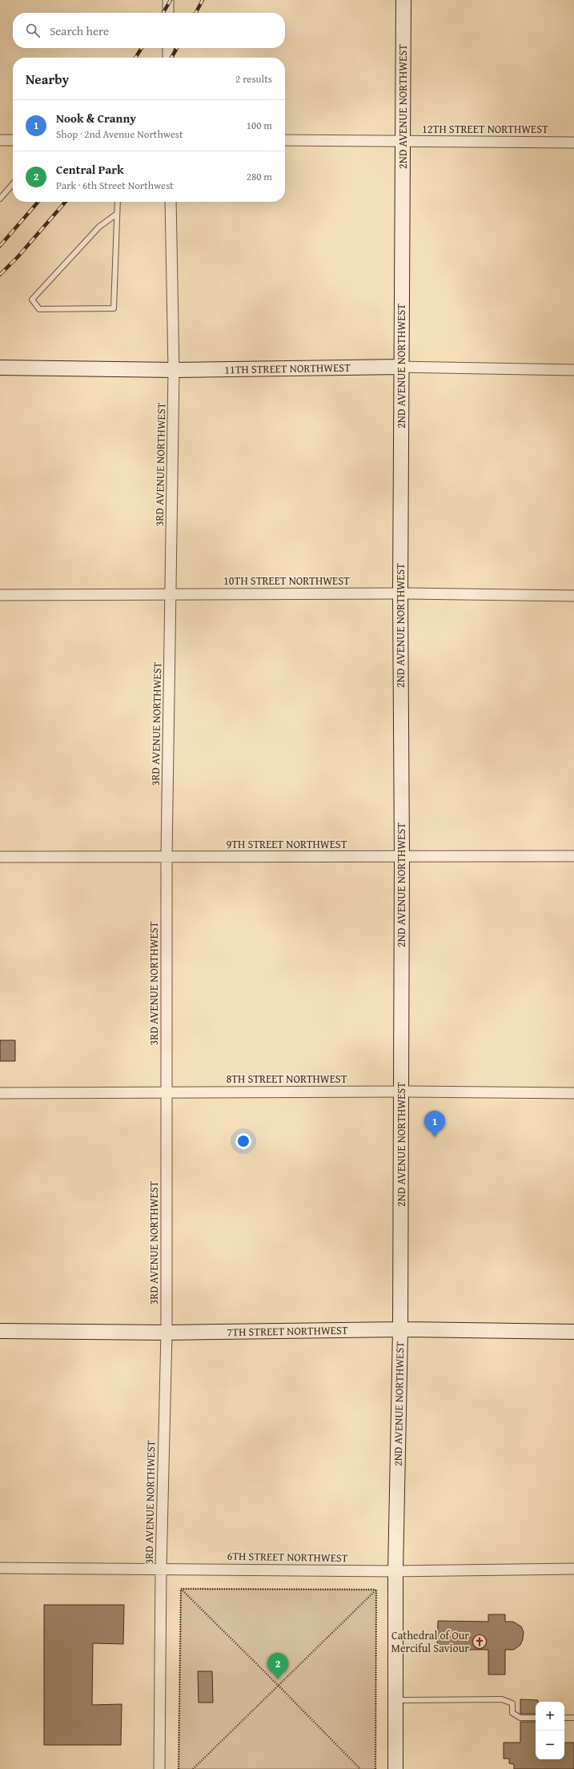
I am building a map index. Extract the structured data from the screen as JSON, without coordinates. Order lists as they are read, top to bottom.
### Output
{
  "streets": {
    "street": [
      "2ND AVENUE NORTHWEST",
      "12TH STREET NORTHWEST",
      "11TH STREET NORTHWEST",
      "3RD AVENUE NORTHWEST",
      "10TH STREET NORTHWEST",
      "9TH STREET NORTHWEST",
      "8TH STREET NORTHWEST",
      "7TH STREET NORTHWEST",
      "6TH STREET NORTHWEST"
    ]
  },
  "crossings": [
    ["2ND AVENUE NORTHWEST", "12TH STREET NORTHWEST"],
    ["2ND AVENUE NORTHWEST", "11TH STREET NORTHWEST"],
    ["2ND AVENUE NORTHWEST", "10TH STREET NORTHWEST"],
    ["2ND AVENUE NORTHWEST", "9TH STREET NORTHWEST"],
    ["2ND AVENUE NORTHWEST", "8TH STREET NORTHWEST"],
    ["2ND AVENUE NORTHWEST", "7TH STREET NORTHWEST"],
    ["2ND AVENUE NORTHWEST", "6TH STREET NORTHWEST"],
    ["11TH STREET NORTHWEST", "3RD AVENUE NORTHWEST"],
    ["3RD AVENUE NORTHWEST", "10TH STREET NORTHWEST"],
    ["3RD AVENUE NORTHWEST", "9TH STREET NORTHWEST"],
    ["3RD AVENUE NORTHWEST", "8TH STREET NORTHWEST"],
    ["3RD AVENUE NORTHWEST", "7TH STREET NORTHWEST"],
    ["3RD AVENUE NORTHWEST", "6TH STREET NORTHWEST"]
  ],
  "places": {
    "church": ["Cathedral of Our Merciful Saviour"]
  },
  "page": {
    "search": "Search here",
    "heading": ["Nearby", "2 results"],
    "list": [
      {
        "mark": "1",
        "name": "Nook & Cranny",
        "note": "Shop · 2nd Avenue Northwest",
        "value": "100 m"
      },
      {
        "mark": "2",
        "name": "Central Park",
        "note": "Park · 6th Street Northwest",
        "value": "280 m"
      }
    ],
    "pins": ["1", "2"],
    "map_buttons": ["+", "−"]
  }
}
